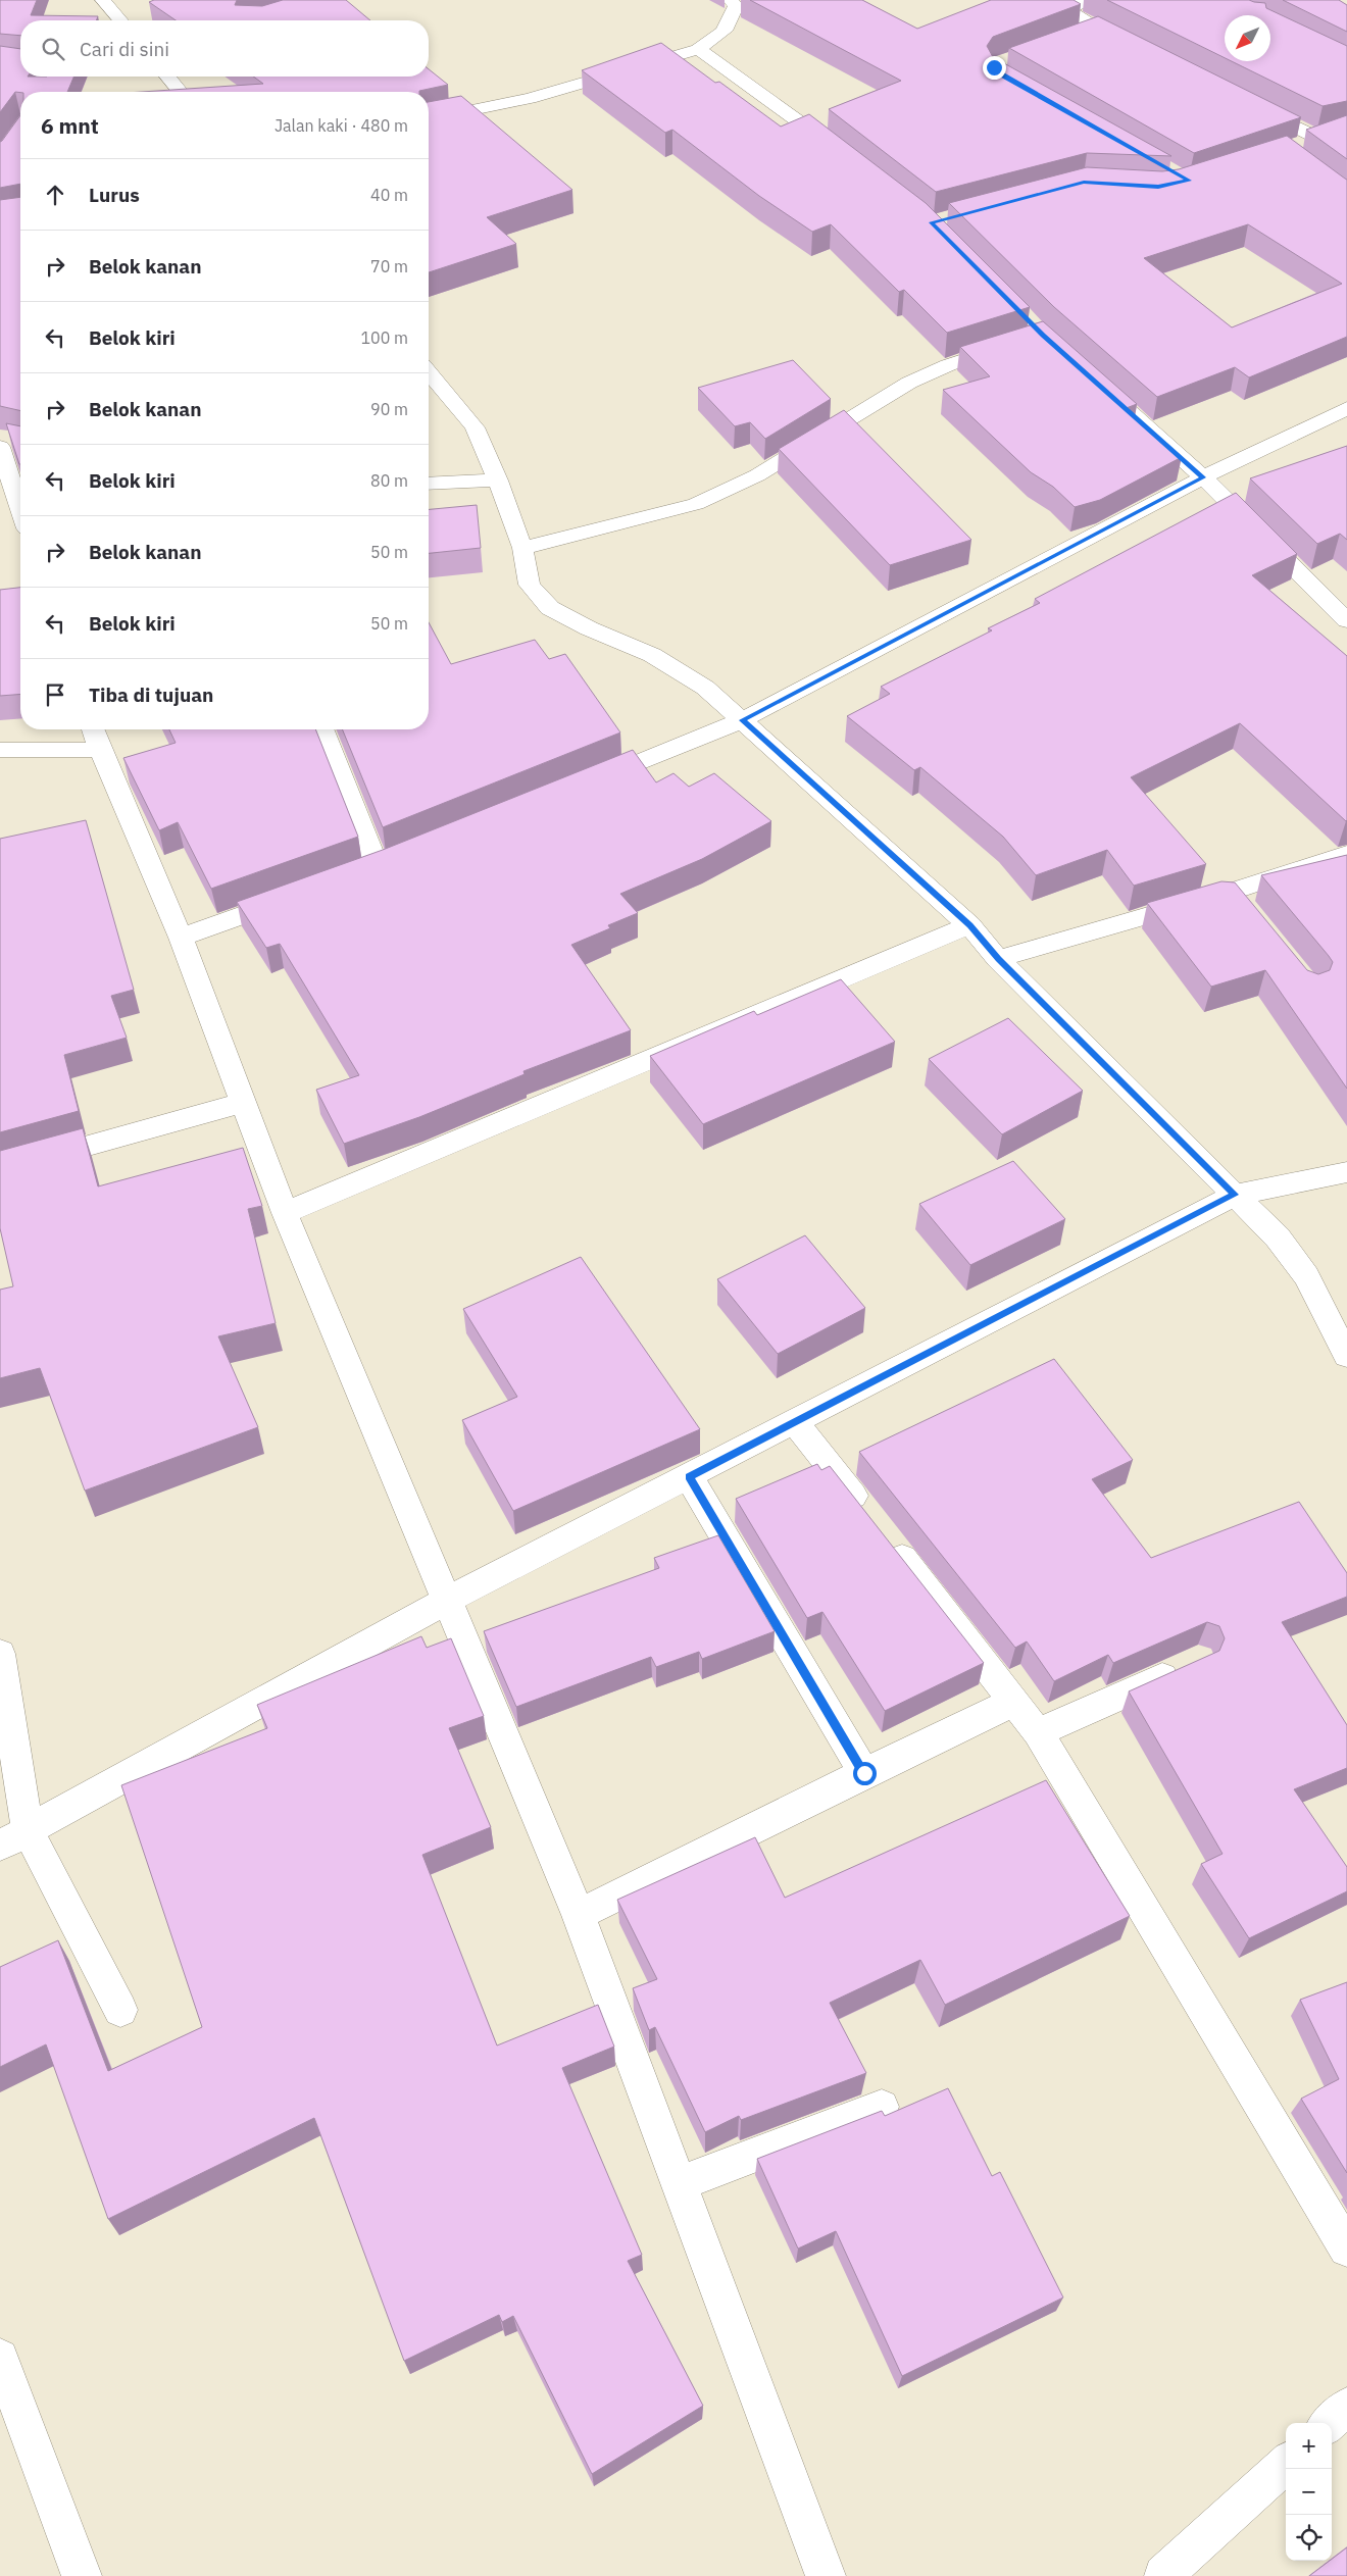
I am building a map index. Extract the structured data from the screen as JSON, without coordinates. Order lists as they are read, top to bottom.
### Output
{
  "north": "bottom left",
  "page": {
    "search": "Cari di sini",
    "heading": ["6 mnt", "Jalan kaki · 480 m"],
    "list": [
      ["Lurus", "40 m"],
      ["Belok kanan", "70 m"],
      ["Belok kiri", "100 m"],
      ["Belok kanan", "90 m"],
      ["Belok kiri", "80 m"],
      ["Belok kanan", "50 m"],
      ["Belok kiri", "50 m"],
      "Tiba di tujuan"
    ],
    "map_buttons": ["+", "−"]
  }
}
